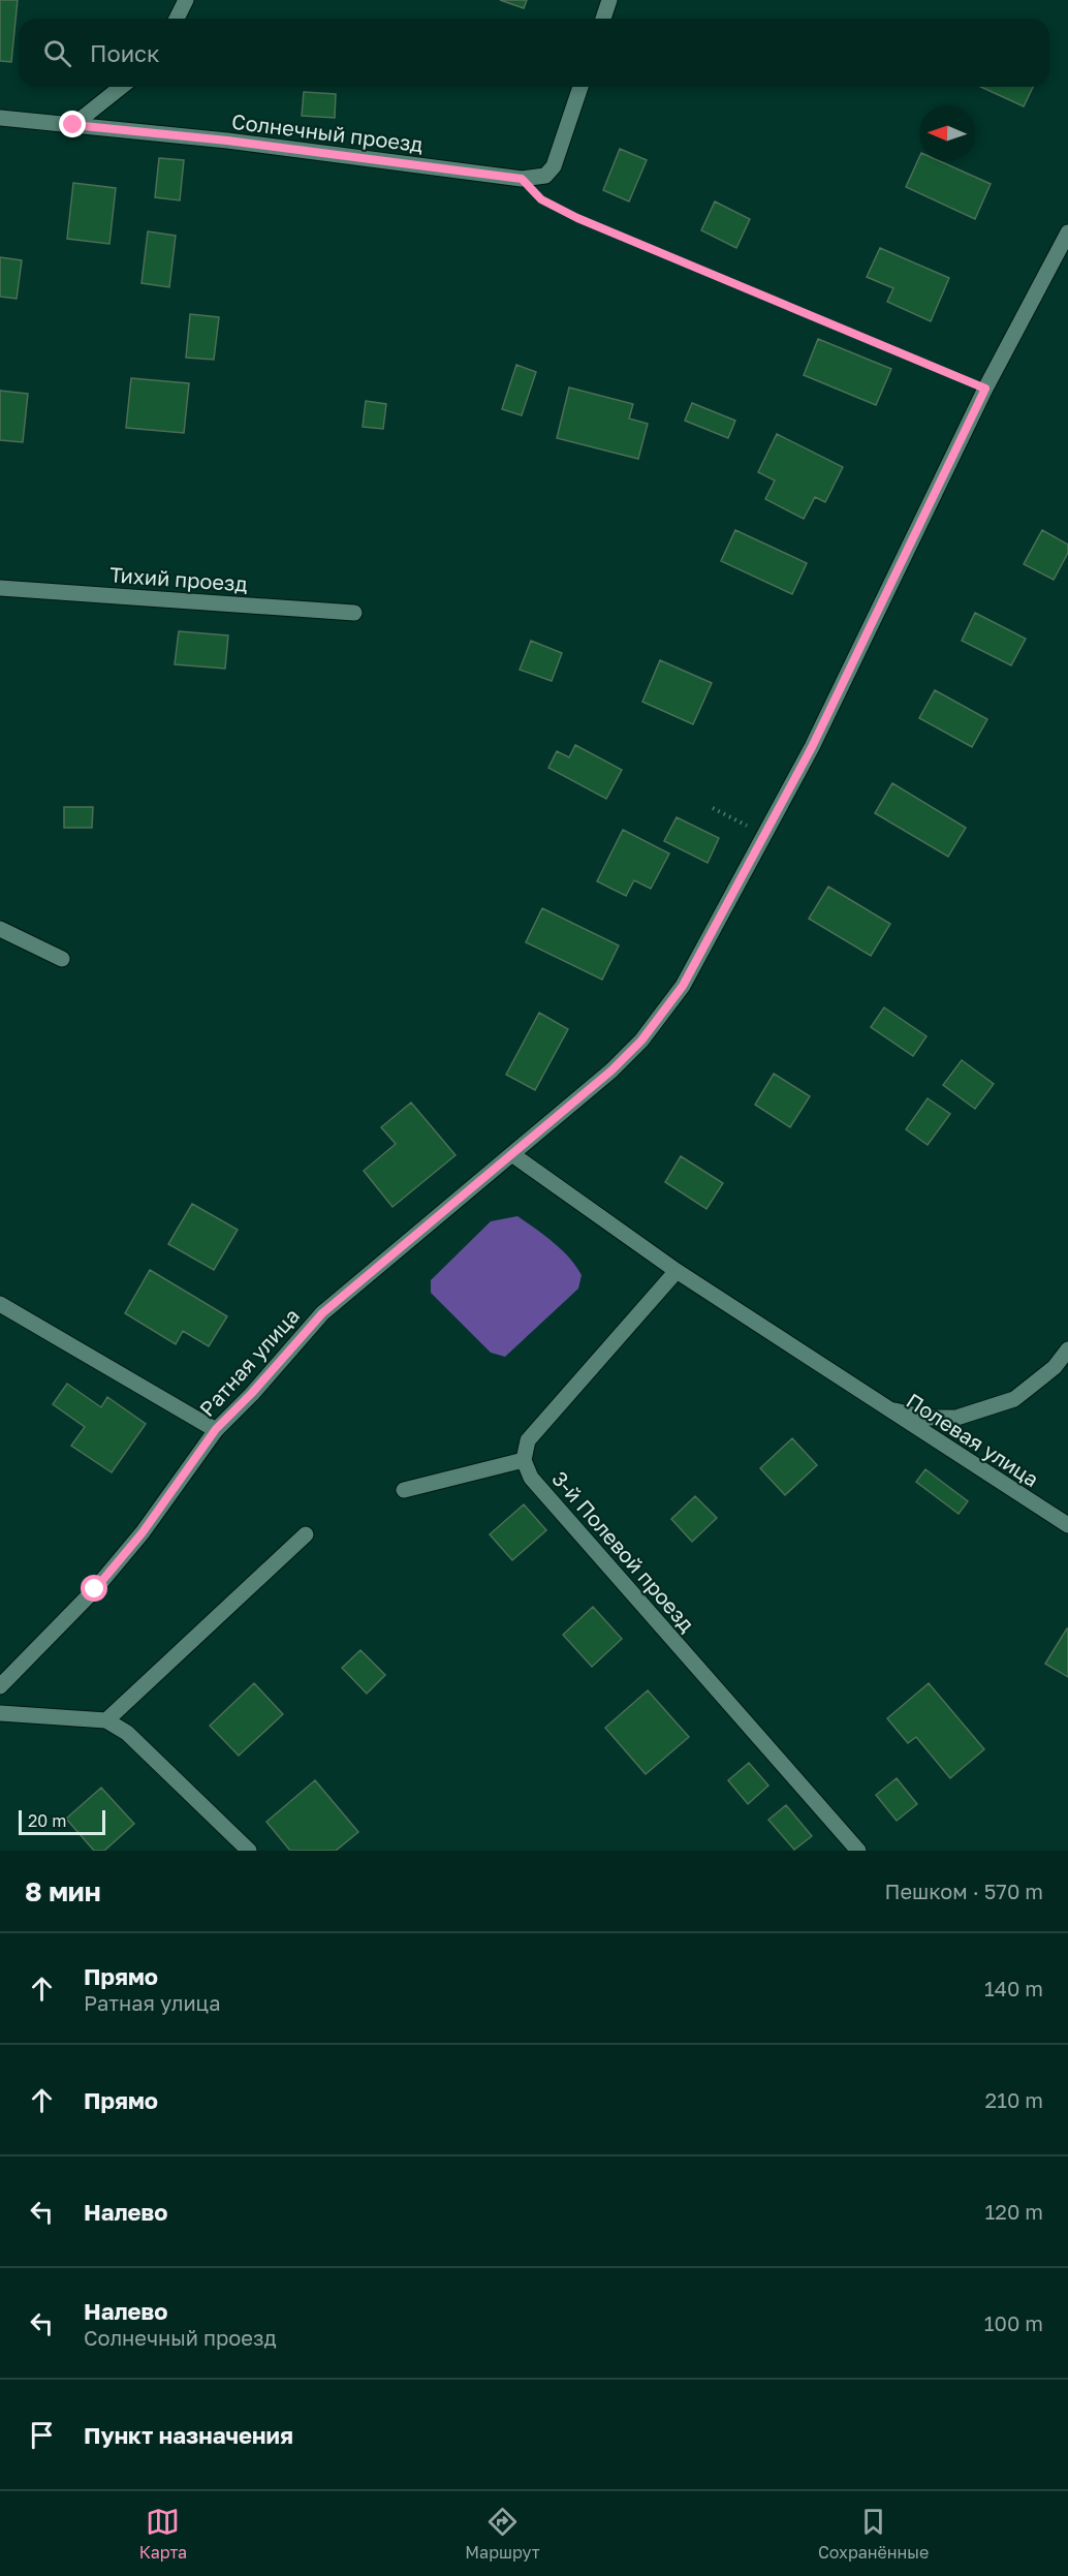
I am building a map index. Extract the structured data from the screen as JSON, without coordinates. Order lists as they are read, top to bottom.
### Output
{
  "streets": {
    "street": [
      "Солнечный проезд",
      "Тихий проезд",
      "Ратная улица",
      "Полевая улица",
      "3-й Полевой проезд"
    ]
  },
  "crossings": [
    ["Ратная улица", "Полевая улица"]
  ],
  "scale_bar": "20 m",
  "north": "left",
  "page": {
    "search": "Поиск",
    "scale": "20 m",
    "heading": ["8 мин", "Пешком · 570 m"],
    "list": [
      ["Прямо", "Ратная улица", "140 m"],
      ["Прямо", "210 m"],
      ["Налево", "120 m"],
      ["Налево", "Солнечный проезд", "100 m"],
      "Пункт назначения"
    ],
    "nav": ["Карта", "Маршрут", "Сохранённые"]
  }
}
